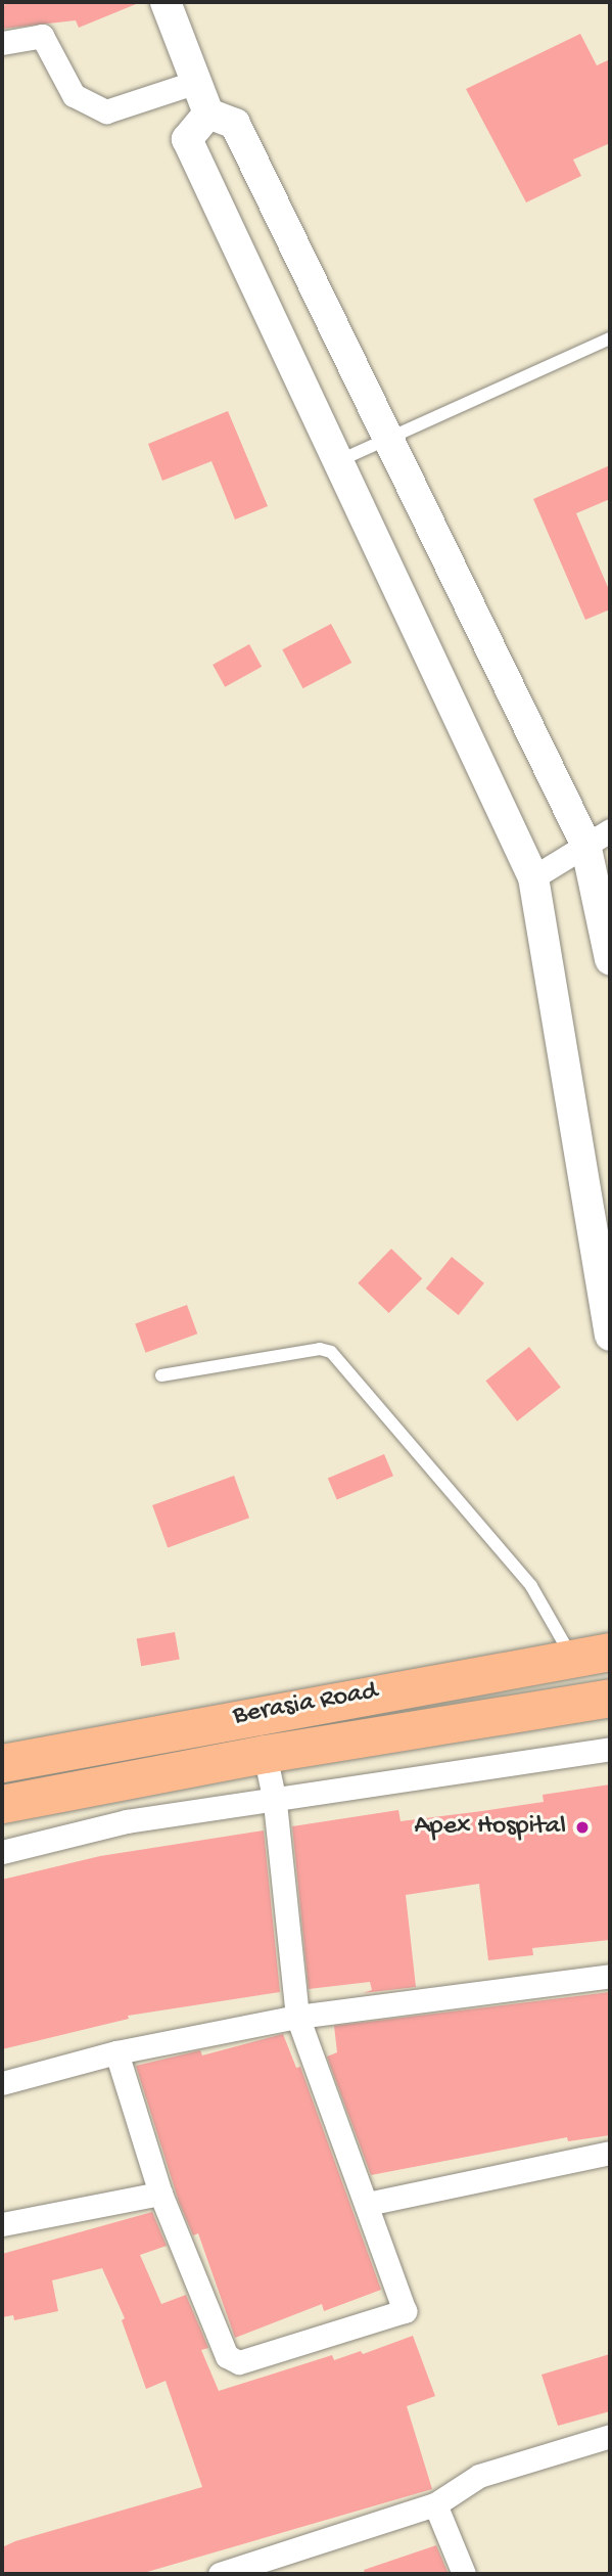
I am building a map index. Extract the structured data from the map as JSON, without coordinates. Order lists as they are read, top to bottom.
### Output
{
  "streets": {
    "main road": ["Berasia Road"]
  },
  "places": ["Apex Hospital"]
}
